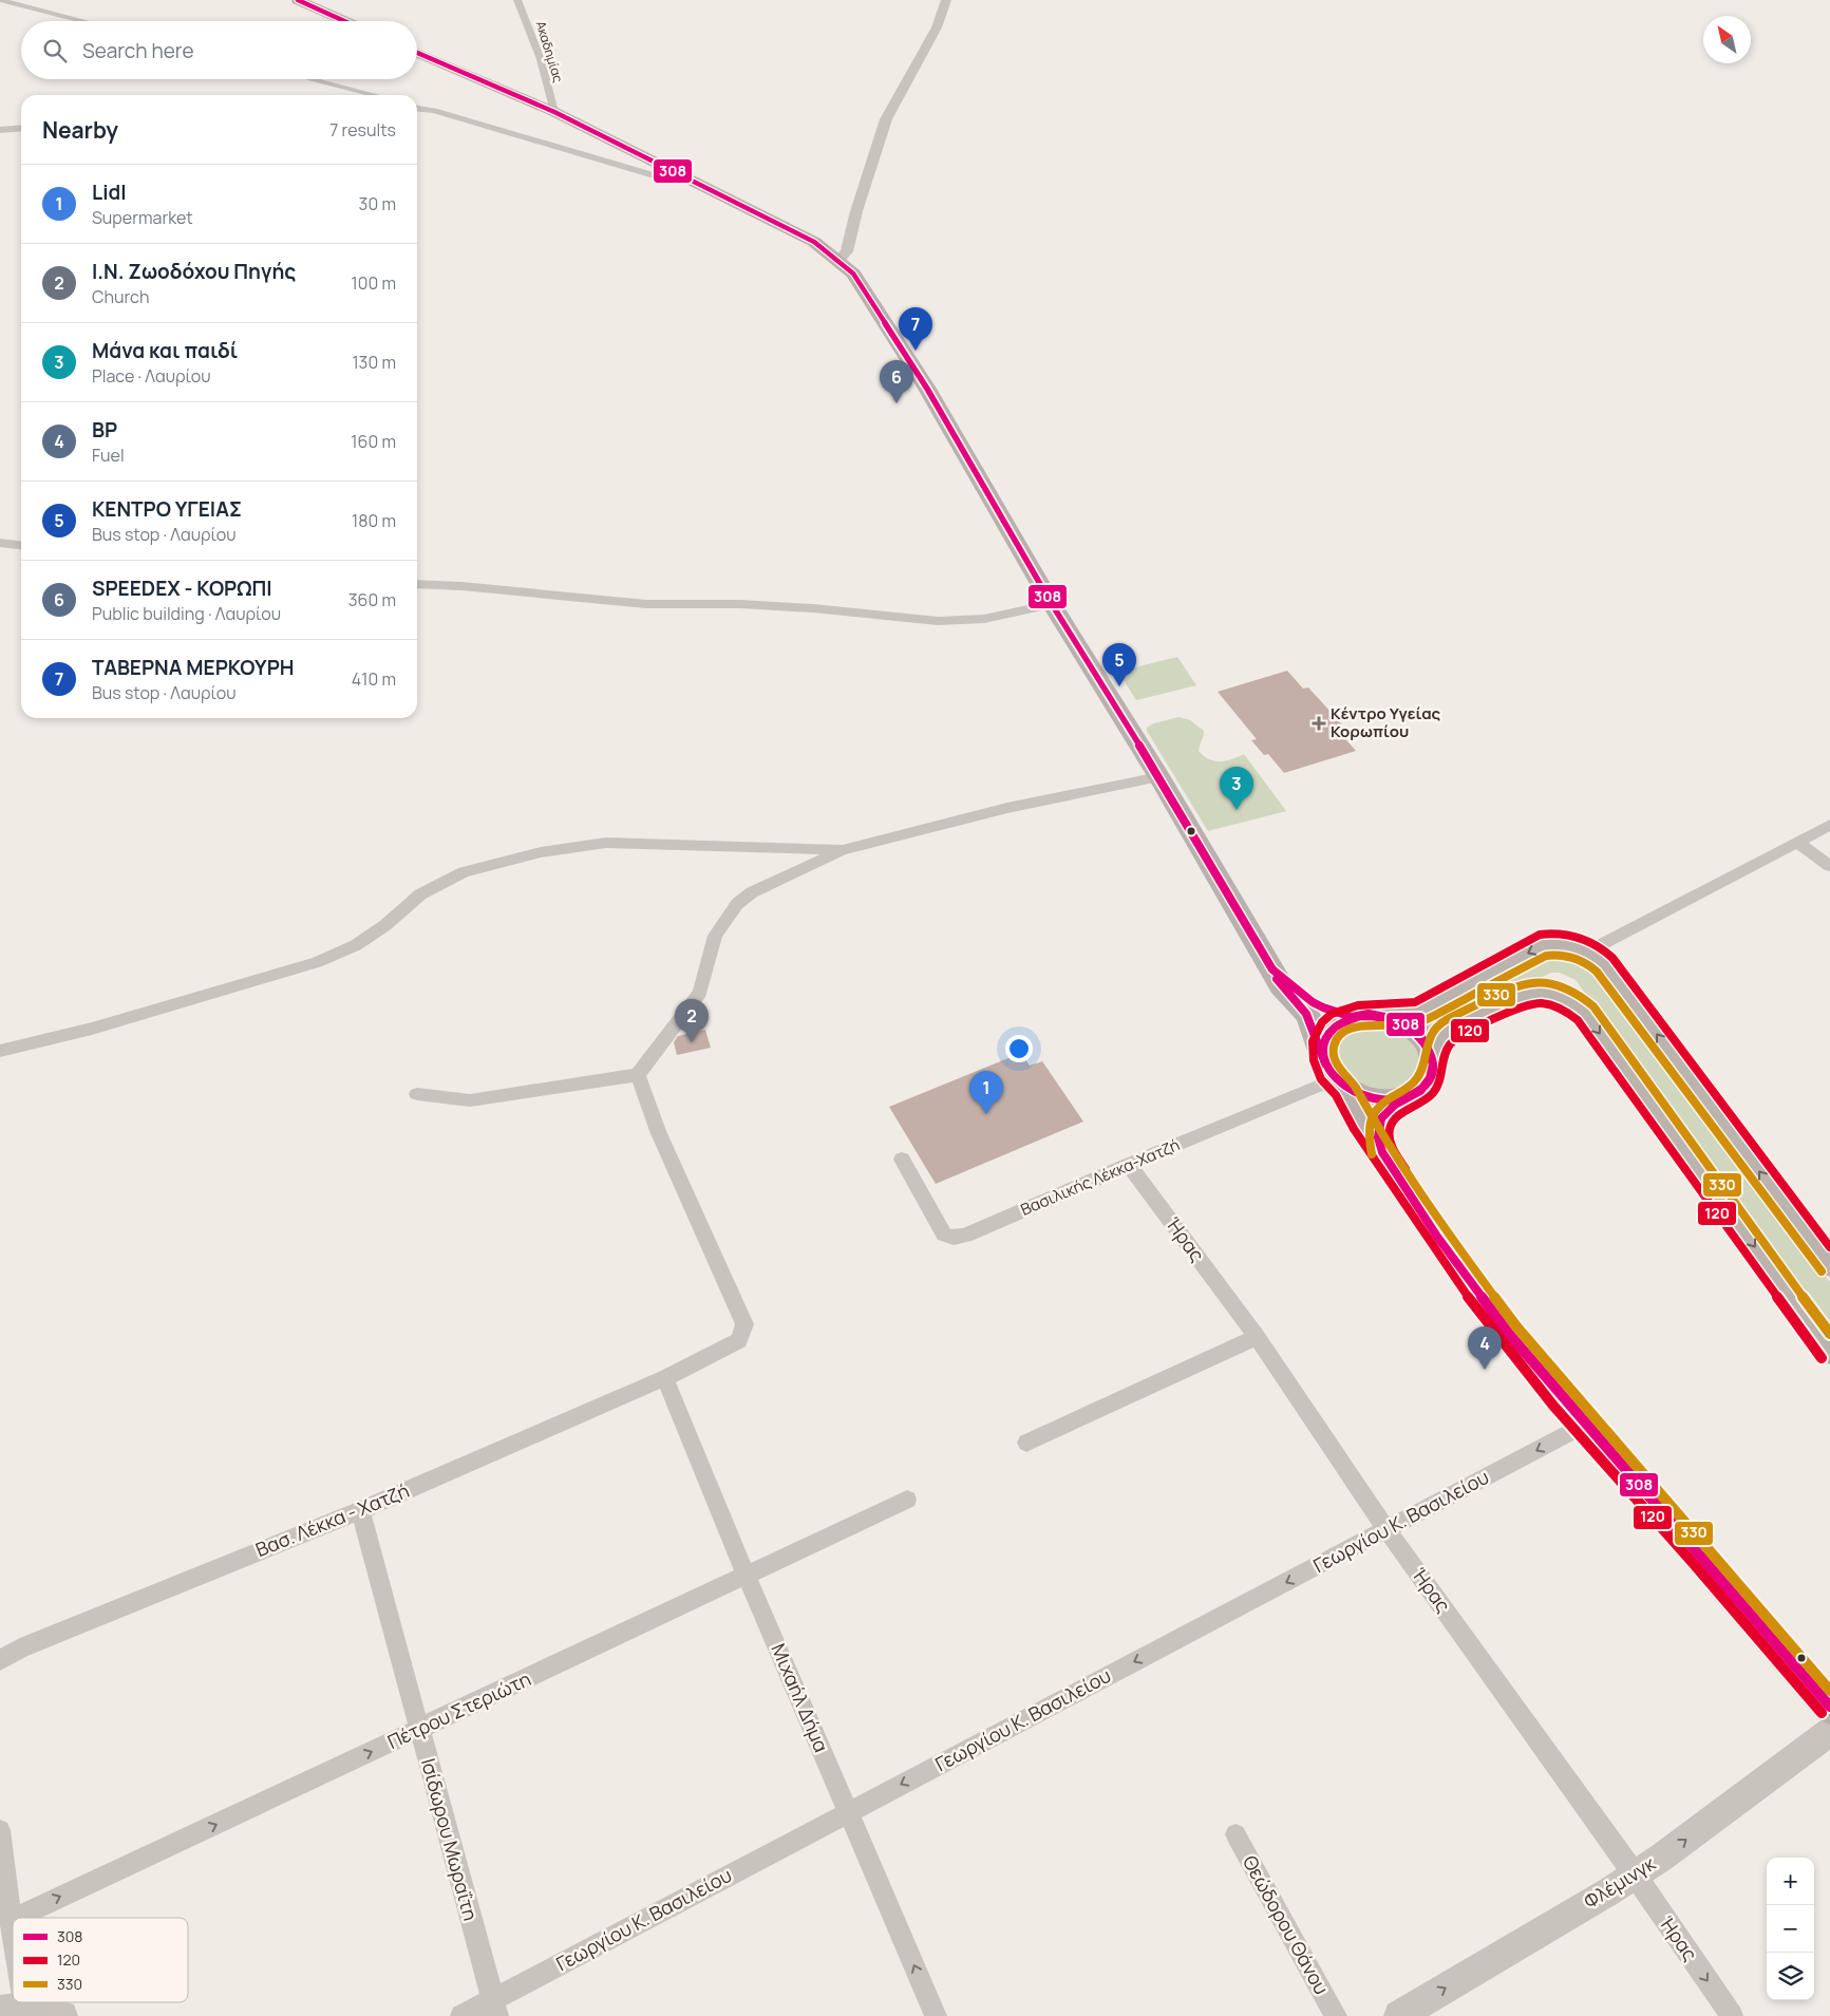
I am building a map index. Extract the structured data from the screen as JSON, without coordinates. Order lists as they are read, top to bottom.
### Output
{
  "streets": {
    "street": [
      "Ακαδημίας",
      "Βασιλικής Λέκκα-Χατζή",
      "Ήρας",
      "Βασ. Λέκκα - Χατζή",
      "Γεωργίου Κ. Βασιλείου",
      "Μιχαήλ Δήμα",
      "Πέτρου Στεριώτη",
      "Ισίδωρου Μωραΐτη",
      "Φλέμινγκ",
      "Θεώδορου Θάνου"
    ]
  },
  "crossings": [
    ["Βασιλικής Λέκκα-Χατζή", "Ήρας"],
    ["Ήρας", "Γεωργίου Κ. Βασιλείου"],
    ["Ήρας", "Φλέμινγκ"],
    ["Βασ. Λέκκα - Χατζή", "Μιχαήλ Δήμα"],
    ["Βασ. Λέκκα - Χατζή", "Ισίδωρου Μωραΐτη"],
    ["Γεωργίου Κ. Βασιλείου", "Μιχαήλ Δήμα"],
    ["Γεωργίου Κ. Βασιλείου", "Ισίδωρου Μωραΐτη"],
    ["Μιχαήλ Δήμα", "Πέτρου Στεριώτη"],
    ["Πέτρου Στεριώτη", "Ισίδωρου Μωραΐτη"]
  ],
  "one_way": ["Γεωργίου Κ. Βασιλείου", "Πέτρου Στεριώτη", "Φλέμινγκ"],
  "places": {
    "health": ["Κέντρο Υγείας Κορωπίου"]
  },
  "lines": ["transit line 308", "transit line 120", "transit line 330"],
  "legend": ["308", "120", "330"],
  "north": "top left",
  "page": {
    "search": "Search here",
    "heading": ["Nearby", "7 results"],
    "list": [
      {
        "mark": "1",
        "name": "Lidl",
        "note": "Supermarket",
        "value": "30 m"
      },
      {
        "mark": "2",
        "name": "Ι.Ν. Ζωοδόχου Πηγής",
        "note": "Church",
        "value": "100 m"
      },
      {
        "mark": "3",
        "name": "Μάνα και παιδί",
        "note": "Place · Λαυρίου",
        "value": "130 m"
      },
      {
        "mark": "4",
        "name": "BP",
        "note": "Fuel",
        "value": "160 m"
      },
      {
        "mark": "5",
        "name": "ΚΕΝΤΡΟ ΥΓΕΙΑΣ",
        "note": "Bus stop · Λαυρίου",
        "value": "180 m"
      },
      {
        "mark": "6",
        "name": "SPEEDEX - ΚΟΡΩΠΙ",
        "note": "Public building · Λαυρίου",
        "value": "360 m"
      },
      {
        "mark": "7",
        "name": "ΤΑΒΕΡΝΑ ΜΕΡΚΟΥΡΗ",
        "note": "Bus stop · Λαυρίου",
        "value": "410 m"
      }
    ],
    "pins": [
      "7",
      "6",
      "5",
      "3",
      "2",
      "1",
      "4"
    ],
    "map_buttons": ["+", "−"]
  }
}
